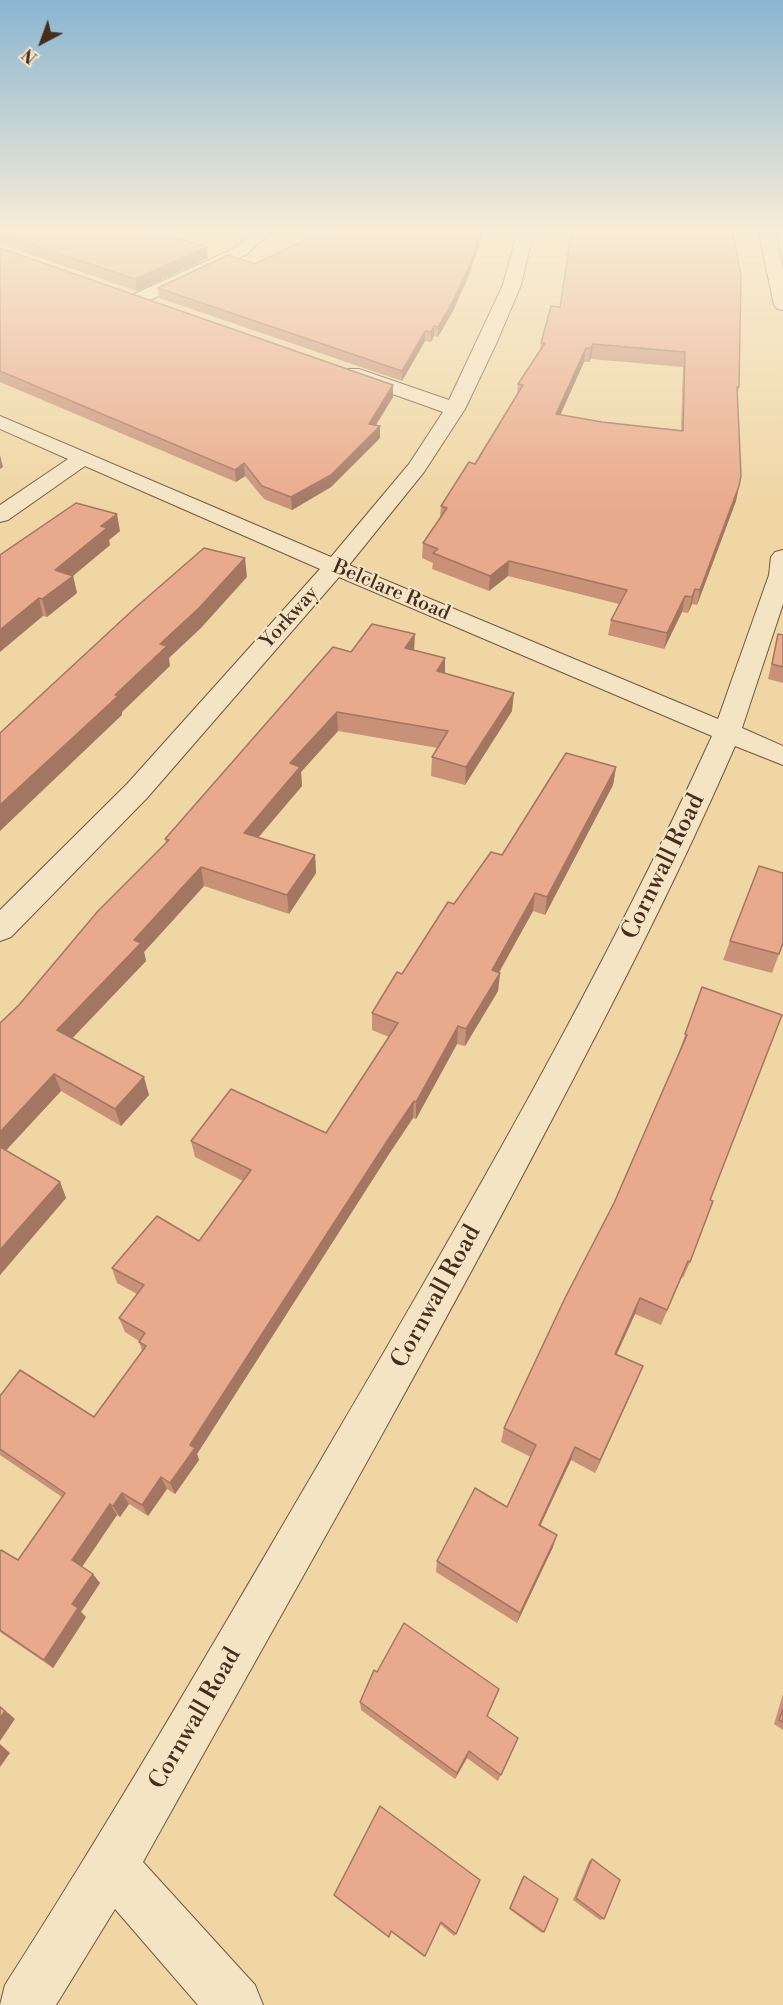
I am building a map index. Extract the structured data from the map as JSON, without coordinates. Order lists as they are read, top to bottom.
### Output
{
  "streets": {
    "street": ["Belclare Road", "Yorkway", "Cornwall Road"]
  },
  "crossings": [
    ["Belclare Road", "Yorkway"],
    ["Belclare Road", "Cornwall Road"]
  ],
  "north": "bottom left"
}
